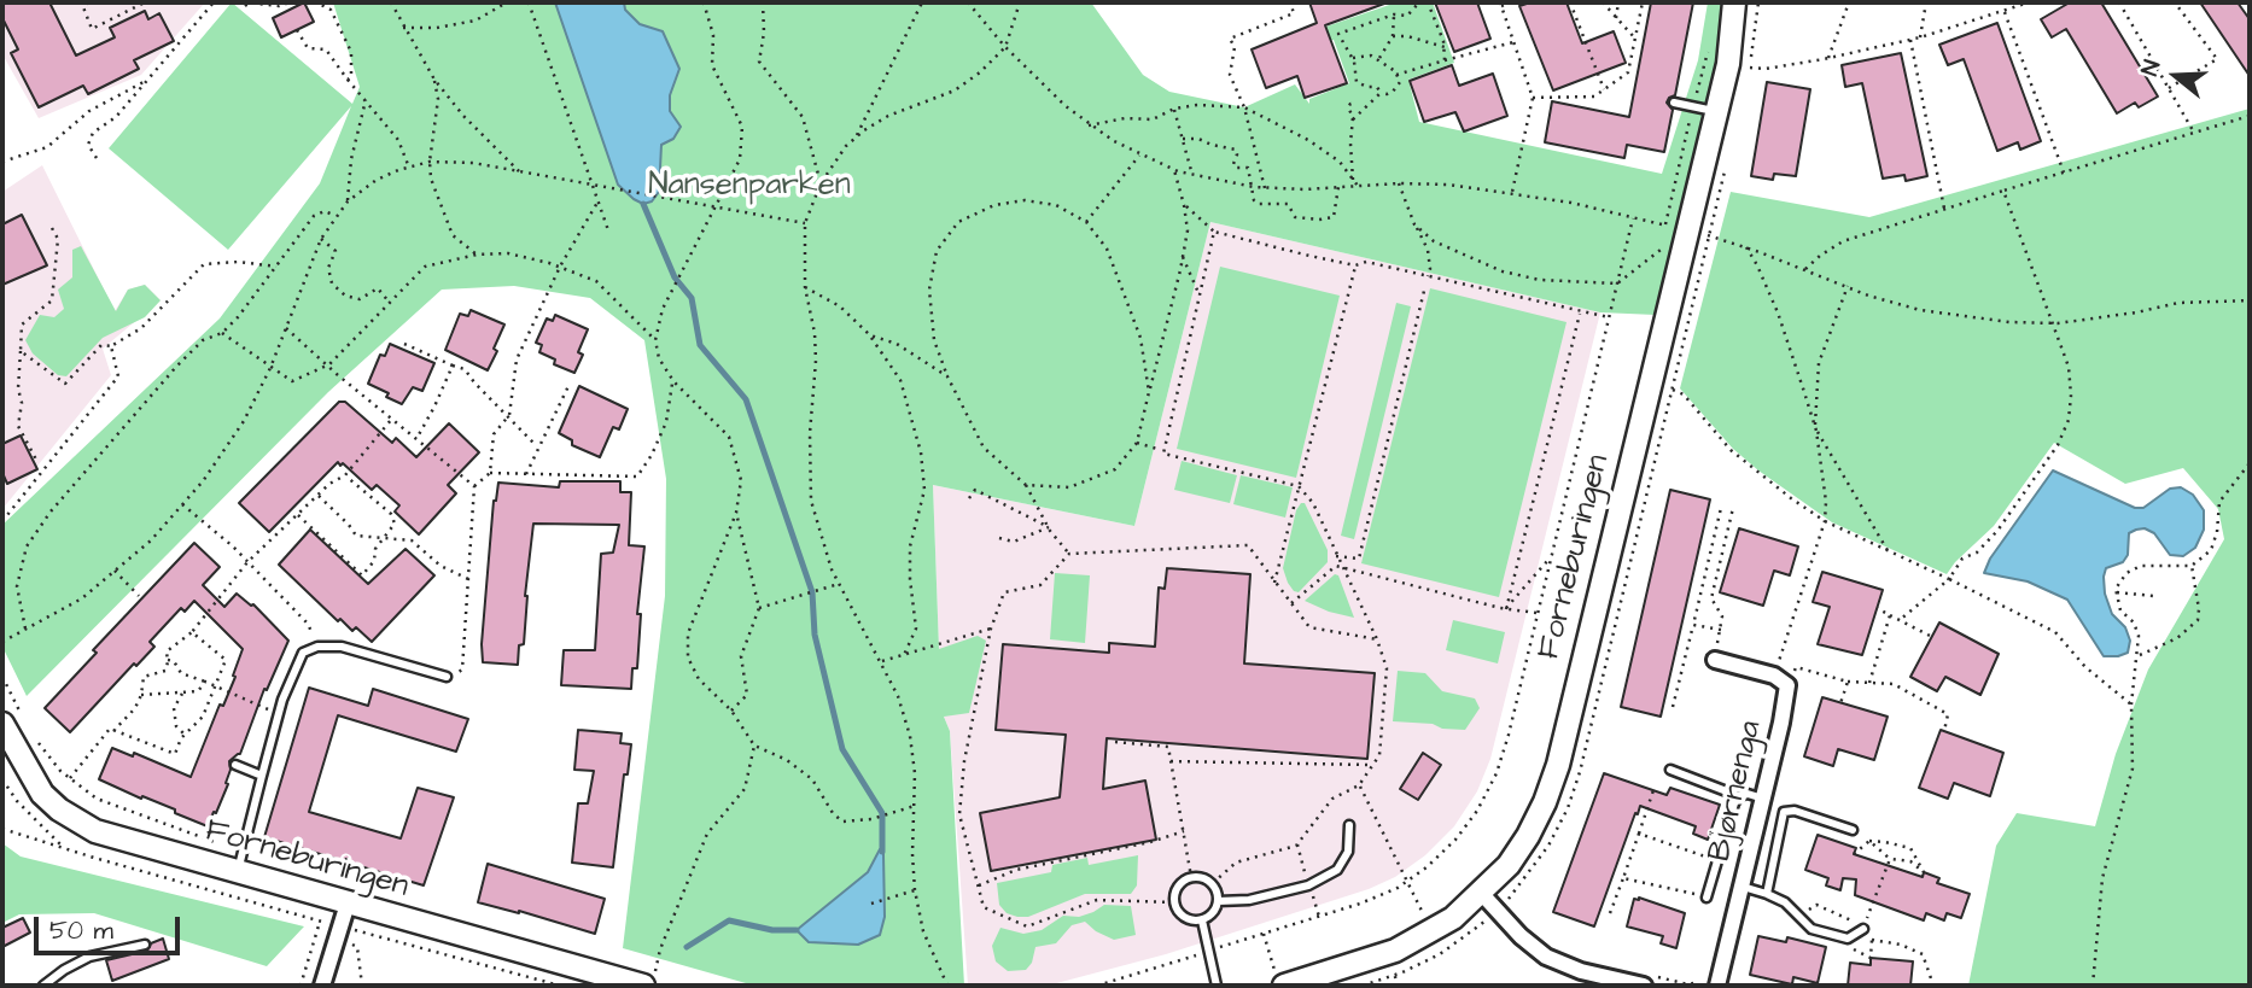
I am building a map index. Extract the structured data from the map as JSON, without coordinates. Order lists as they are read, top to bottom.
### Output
{
  "streets": {
    "street": ["Forneburingen", "Bjørnenga"]
  },
  "parks": ["Nansenparken"],
  "scale_bar": "50 m",
  "north": "left"
}
